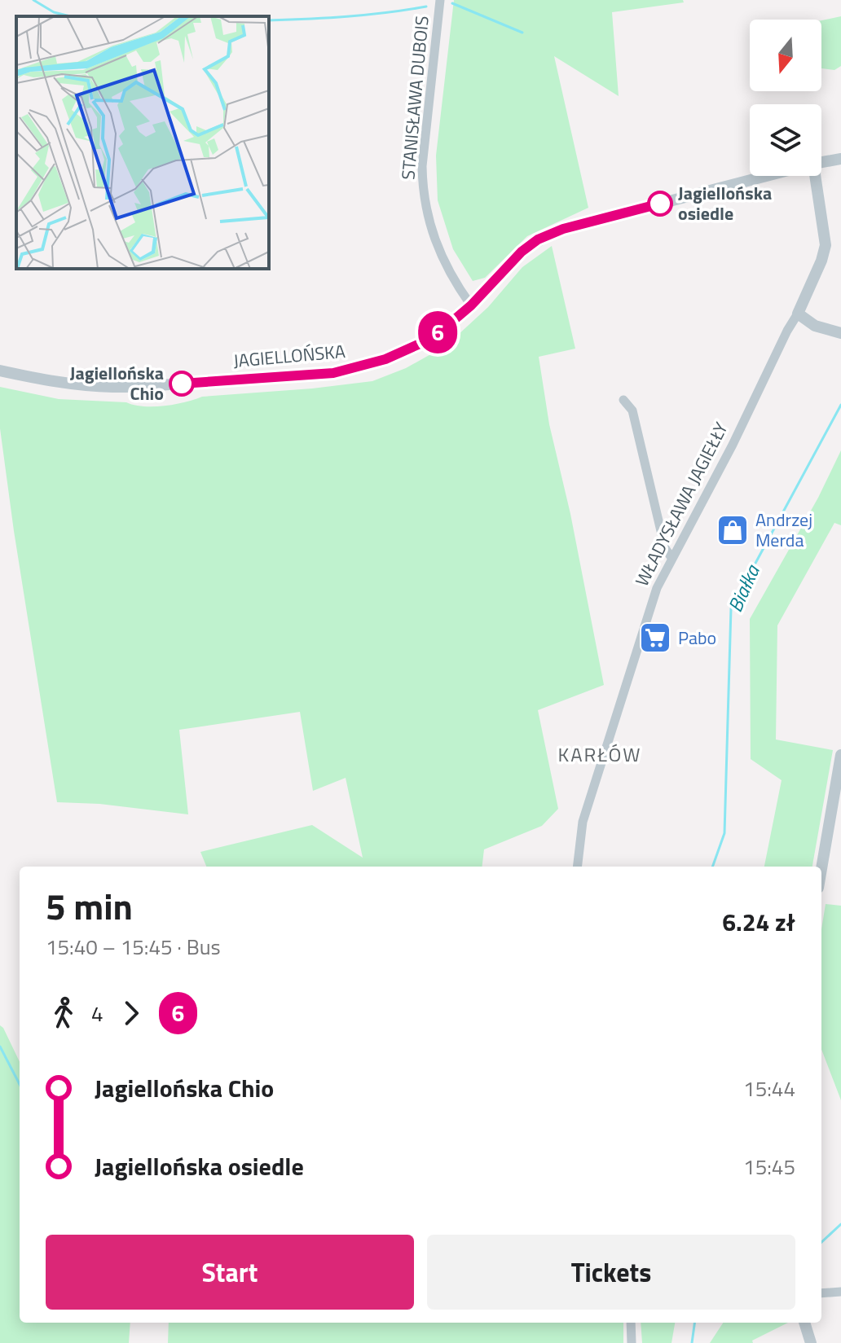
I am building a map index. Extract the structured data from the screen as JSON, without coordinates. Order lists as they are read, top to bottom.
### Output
{
  "streets": {
    "street": ["STANISŁAWA DUBOIS", "JAGIELLOŃSKA", "WŁADYSŁAWA JAGIEŁŁY"]
  },
  "crossings": [
    ["STANISŁAWA DUBOIS", "JAGIELLOŃSKA"]
  ],
  "districts": ["KARŁÓW"],
  "water": ["Białka"],
  "places": {
    "other": ["Jagiellońska osiedle", "Jagiellońska Chio"],
    "shop": ["Andrzej Merda"],
    "supermarket": ["Pabo"]
  },
  "lines": ["bus line 6"],
  "north": "bottom",
  "page": {
    "on_map": "6",
    "heading": ["5 min", "15:40 – 15:45 · Bus", "6.24 zł"],
    "legs": ["4", "6"],
    "list": [
      {
        "name": "Jagiellońska Chio",
        "value": "15:44"
      },
      {
        "name": "Jagiellońska osiedle",
        "value": "15:45"
      }
    ],
    "buttons": ["Start", "Tickets"]
  }
}
